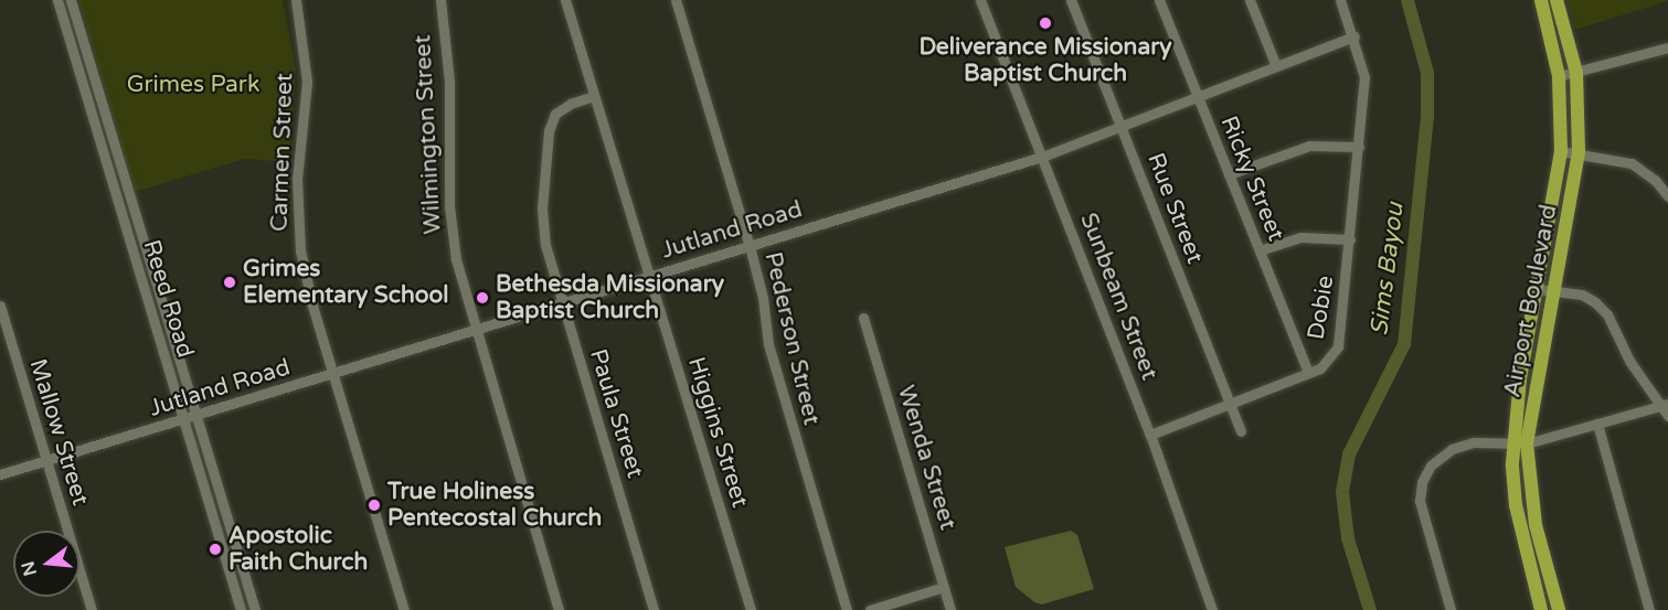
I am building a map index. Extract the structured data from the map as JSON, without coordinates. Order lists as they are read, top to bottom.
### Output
{
  "streets": {
    "main road": ["Airport Boulevard"],
    "street": [
      "Wilmington Street",
      "Carmen Street",
      "Ricky Street",
      "Rue Street",
      "Jutland Road",
      "Sunbeam Street",
      "Reed Road",
      "Dobie",
      "Pederson Street",
      "Paula Street",
      "Mallow Street",
      "Higgins Street",
      "Wenda Street"
    ]
  },
  "crossings": [
    ["Wilmington Street", "Jutland Road"],
    ["Carmen Street", "Jutland Road"],
    ["Ricky Street", "Jutland Road"],
    ["Ricky Street", "Dobie"],
    ["Rue Street", "Jutland Road"],
    ["Rue Street", "Dobie"],
    ["Jutland Road", "Sunbeam Street"],
    ["Jutland Road", "Reed Road"],
    ["Jutland Road", "Dobie"],
    ["Jutland Road", "Pederson Street"],
    ["Jutland Road", "Paula Street"],
    ["Jutland Road", "Mallow Street"],
    ["Jutland Road", "Higgins Street"],
    ["Sunbeam Street", "Dobie"],
    ["Paula Street", "Higgins Street"]
  ],
  "water": ["Sims Bayou"],
  "parks": ["Grimes Park"],
  "places": [
    "Deliverance Missionary Baptist Church",
    "Grimes Elementary School",
    "Bethesda Missionary Baptist Church",
    "True Holiness Pentecostal Church",
    "Apostolic Faith Church"
  ],
  "north": "left"
}
